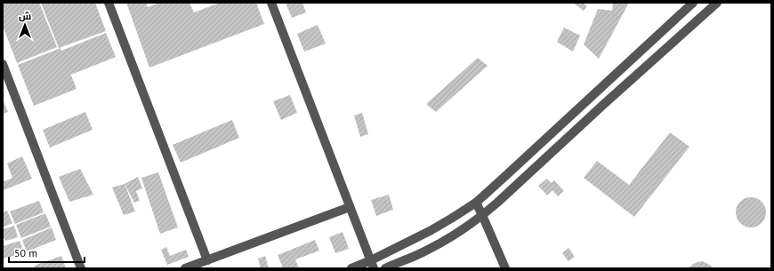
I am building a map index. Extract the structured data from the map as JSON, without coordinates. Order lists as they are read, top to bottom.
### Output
{
  "scale_bar": "50 m",
  "north": "top"
}
